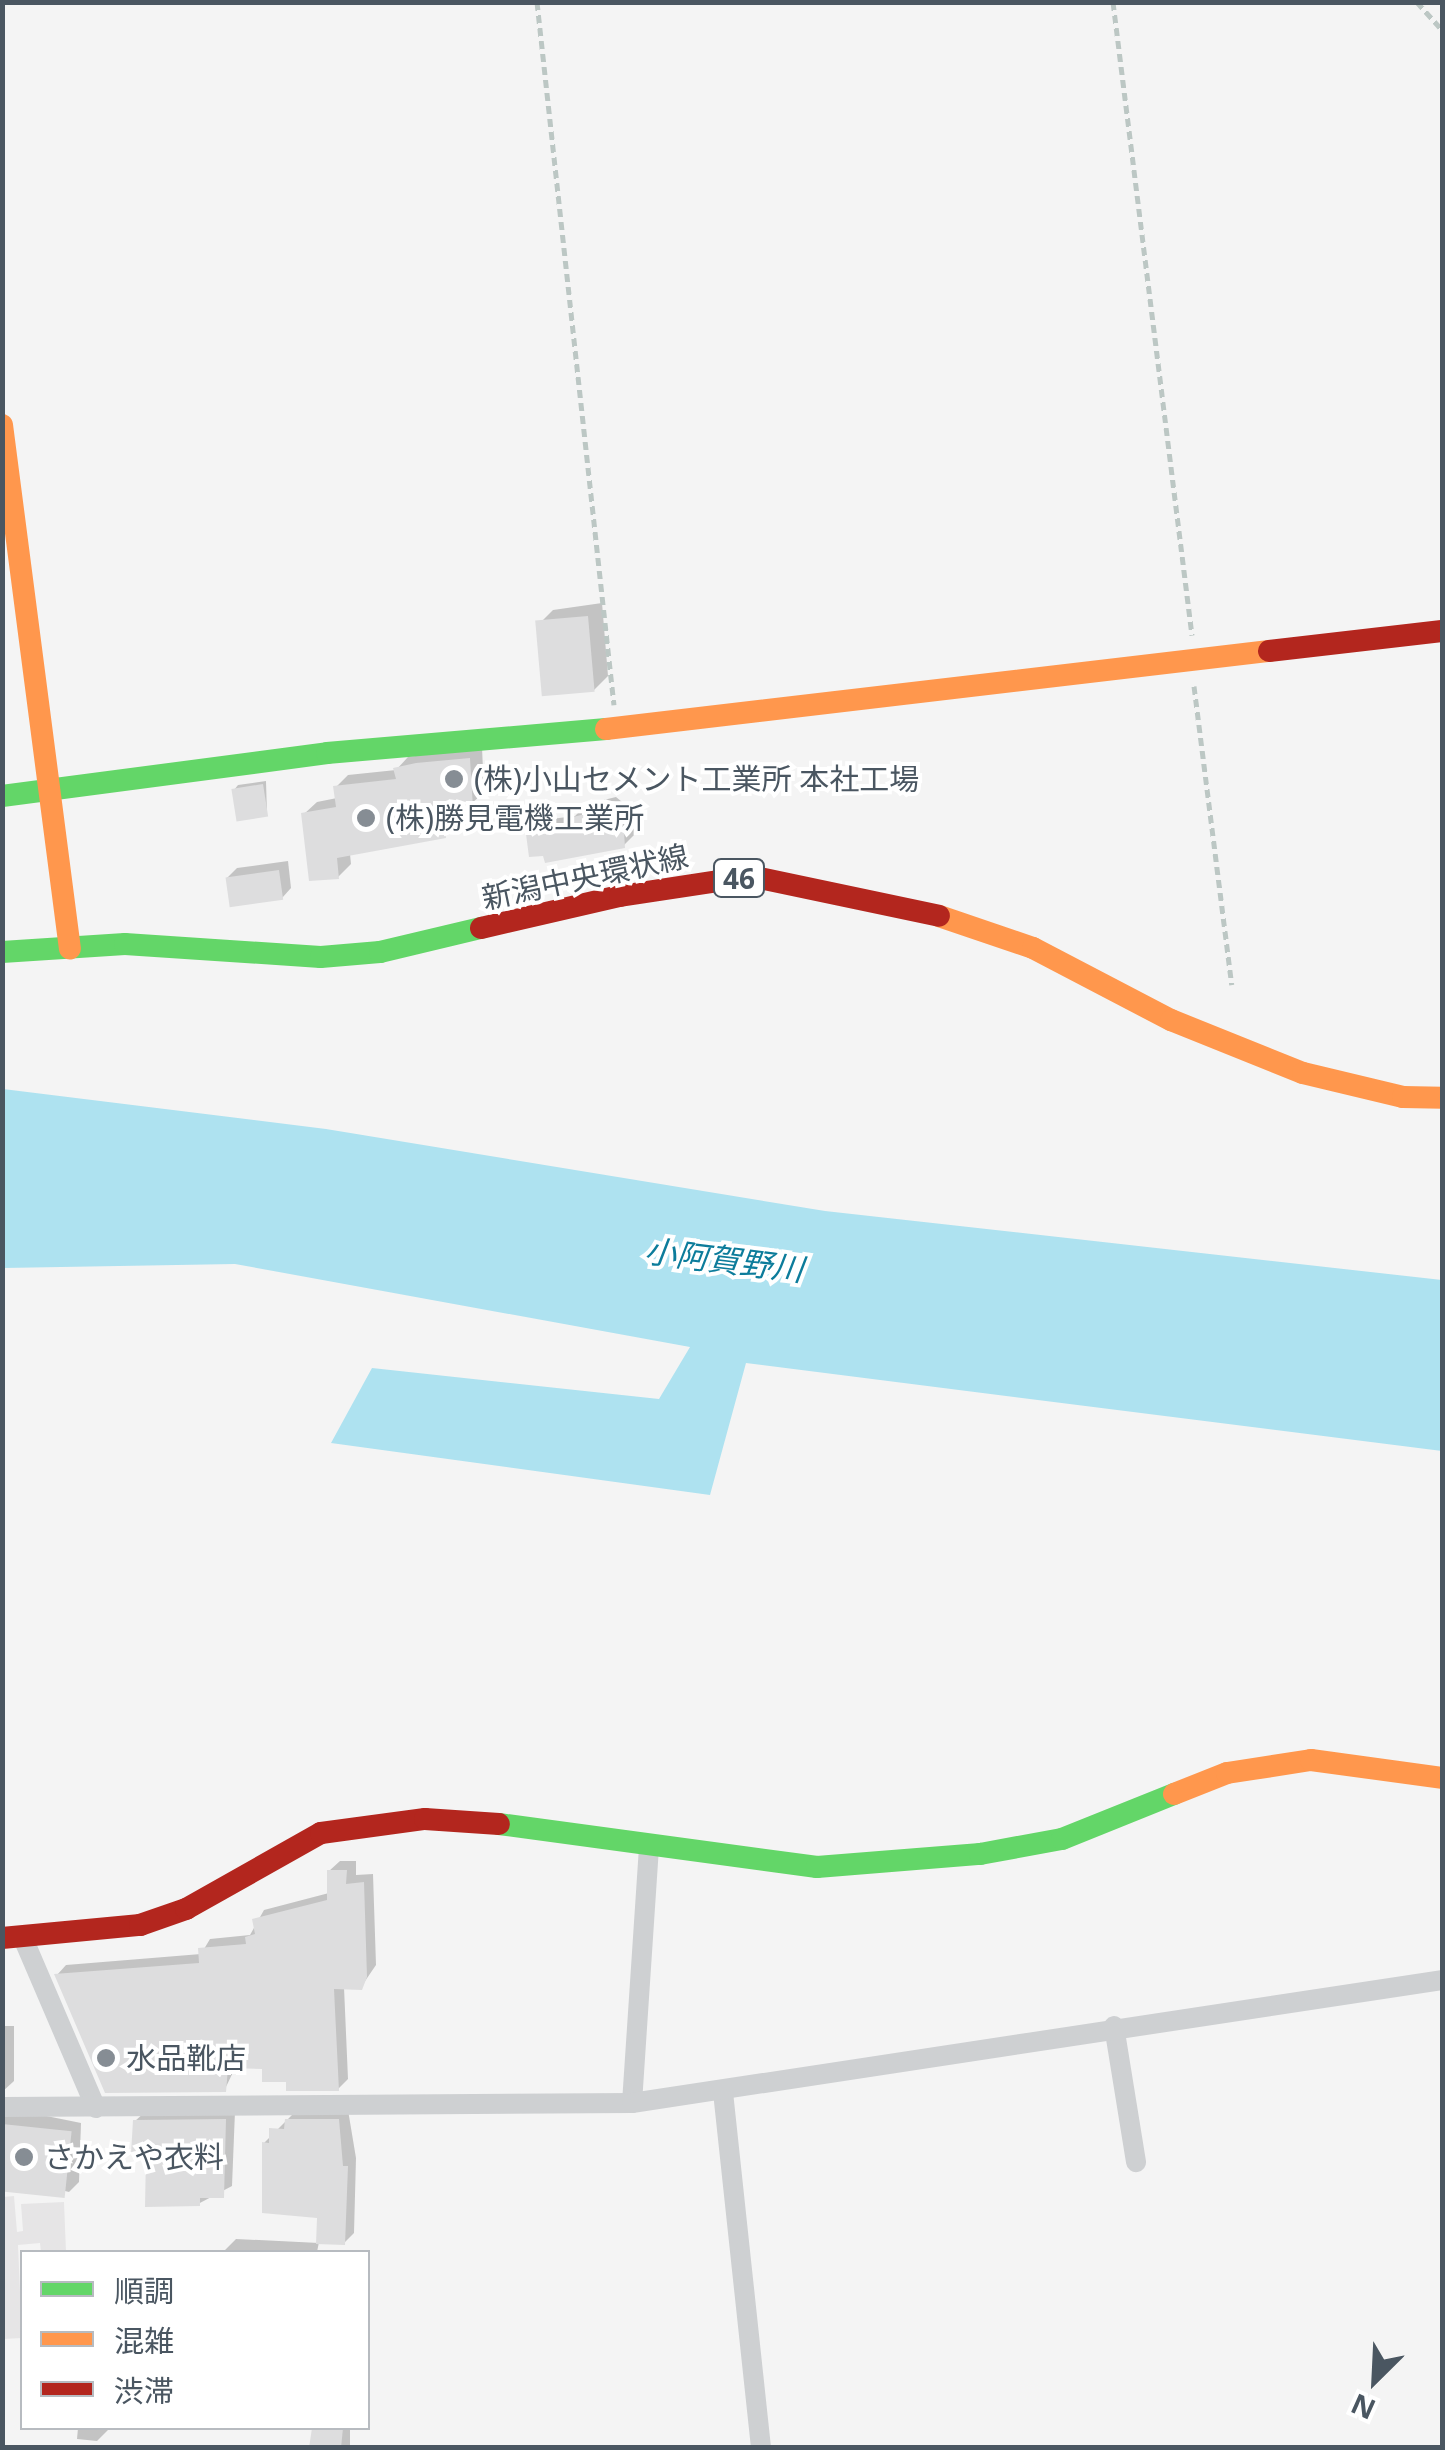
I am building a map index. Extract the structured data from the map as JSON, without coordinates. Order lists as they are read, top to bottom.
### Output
{
  "streets": {
    "street": ["新潟中央環状線", "46"]
  },
  "water": ["小阿賀野川"],
  "places": [
    "(株)小山セメント工業所 本社工場",
    "(株)勝見電機工業所",
    "水品靴店",
    "さかえや衣料"
  ],
  "legend": ["順調", "混雑", "渋滞"],
  "north": "bottom left"
}
